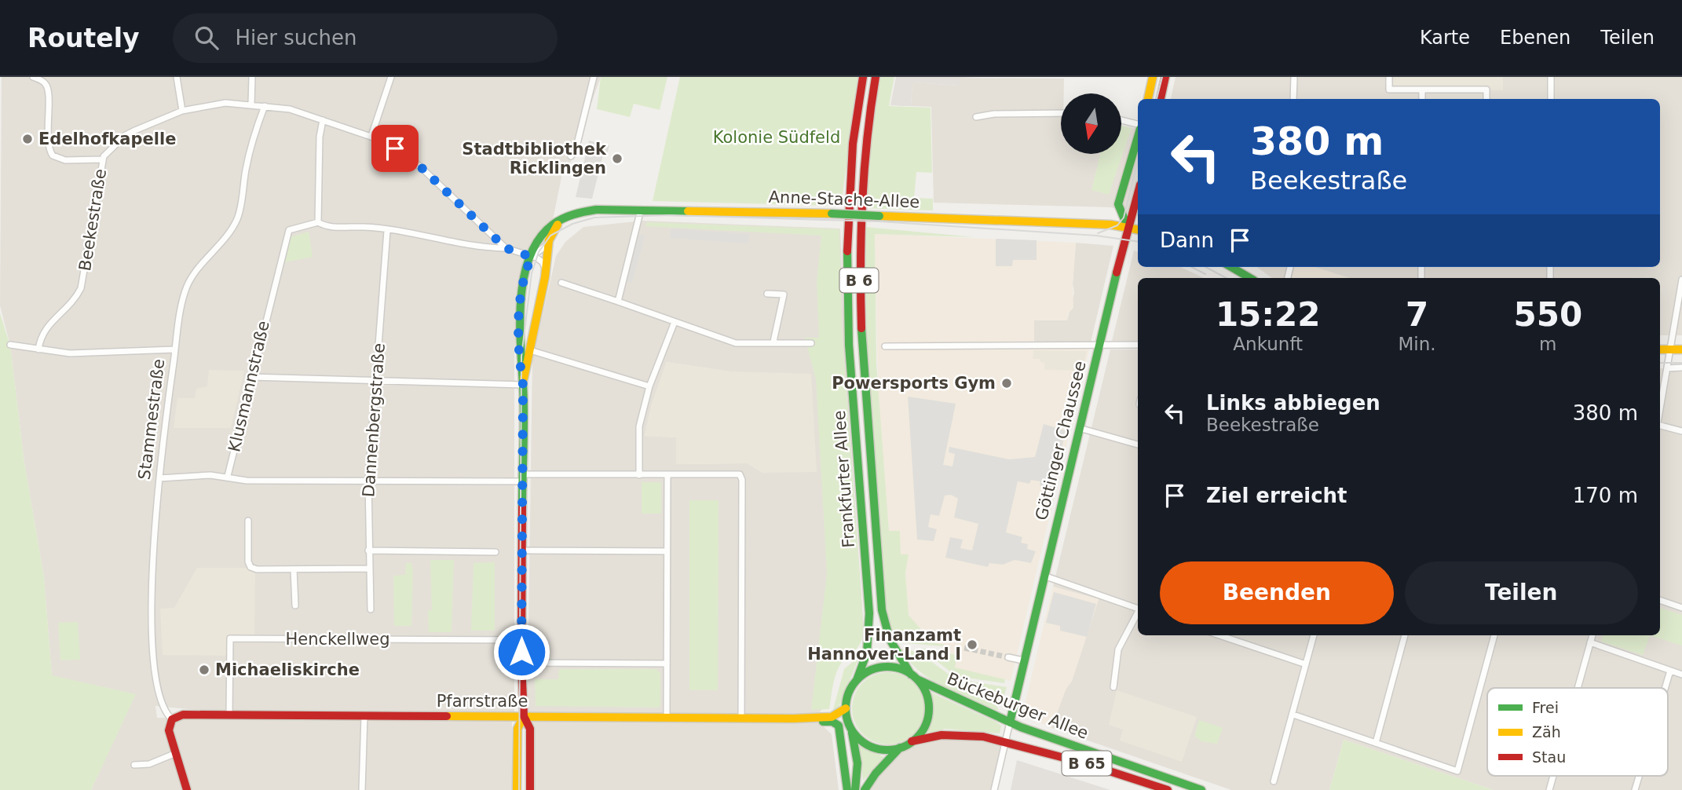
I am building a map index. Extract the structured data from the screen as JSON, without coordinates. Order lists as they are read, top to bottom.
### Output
{
  "streets": {
    "street": [
      "Anne-Stache-Allee",
      "Beekestraße",
      "B 6",
      "Klusmannstraße",
      "Stammestraße",
      "Dannenbergstraße",
      "Göttinger Chaussee",
      "Frankfurter Allee",
      "Henckellweg",
      "Pfarrstraße",
      "Bückeburger Allee",
      "B 65"
    ]
  },
  "crossings": [
    ["Anne-Stache-Allee", "Beekestraße"],
    ["Anne-Stache-Allee", "Göttinger Chaussee"],
    ["Beekestraße", "Stammestraße"],
    ["B 6", "Frankfurter Allee"],
    ["B 6", "Pfarrstraße"],
    ["B 6", "Bückeburger Allee"],
    ["Stammestraße", "Pfarrstraße"],
    ["Göttinger Chaussee", "Bückeburger Allee"],
    ["Frankfurter Allee", "Pfarrstraße"],
    ["Frankfurter Allee", "Bückeburger Allee"],
    ["Henckellweg", "Pfarrstraße"],
    ["Pfarrstraße", "Bückeburger Allee"]
  ],
  "parks": ["Kolonie Südfeld"],
  "places": [
    "Edelhofkapelle",
    "Stadtbibliothek Ricklingen",
    "Powersports Gym",
    "Finanzamt Hannover-Land I",
    "Michaeliskirche"
  ],
  "legend": ["Frei", "Zäh", "Stau"],
  "north": "bottom",
  "page": {
    "header": "Routely",
    "search": "Hier suchen",
    "nav": ["Karte", "Ebenen", "Teilen"],
    "turn": ["380 m", "Beekestraße"],
    "then": "Dann",
    "eta": [
      "15:22",
      "Ankunft",
      "7",
      "Min.",
      "550",
      "m"
    ],
    "list": [
      {
        "name": "Links abbiegen",
        "note": "Beekestraße",
        "value": "380 m"
      },
      {
        "name": "Ziel erreicht",
        "value": "170 m"
      }
    ],
    "buttons": ["Beenden", "Teilen"]
  }
}
